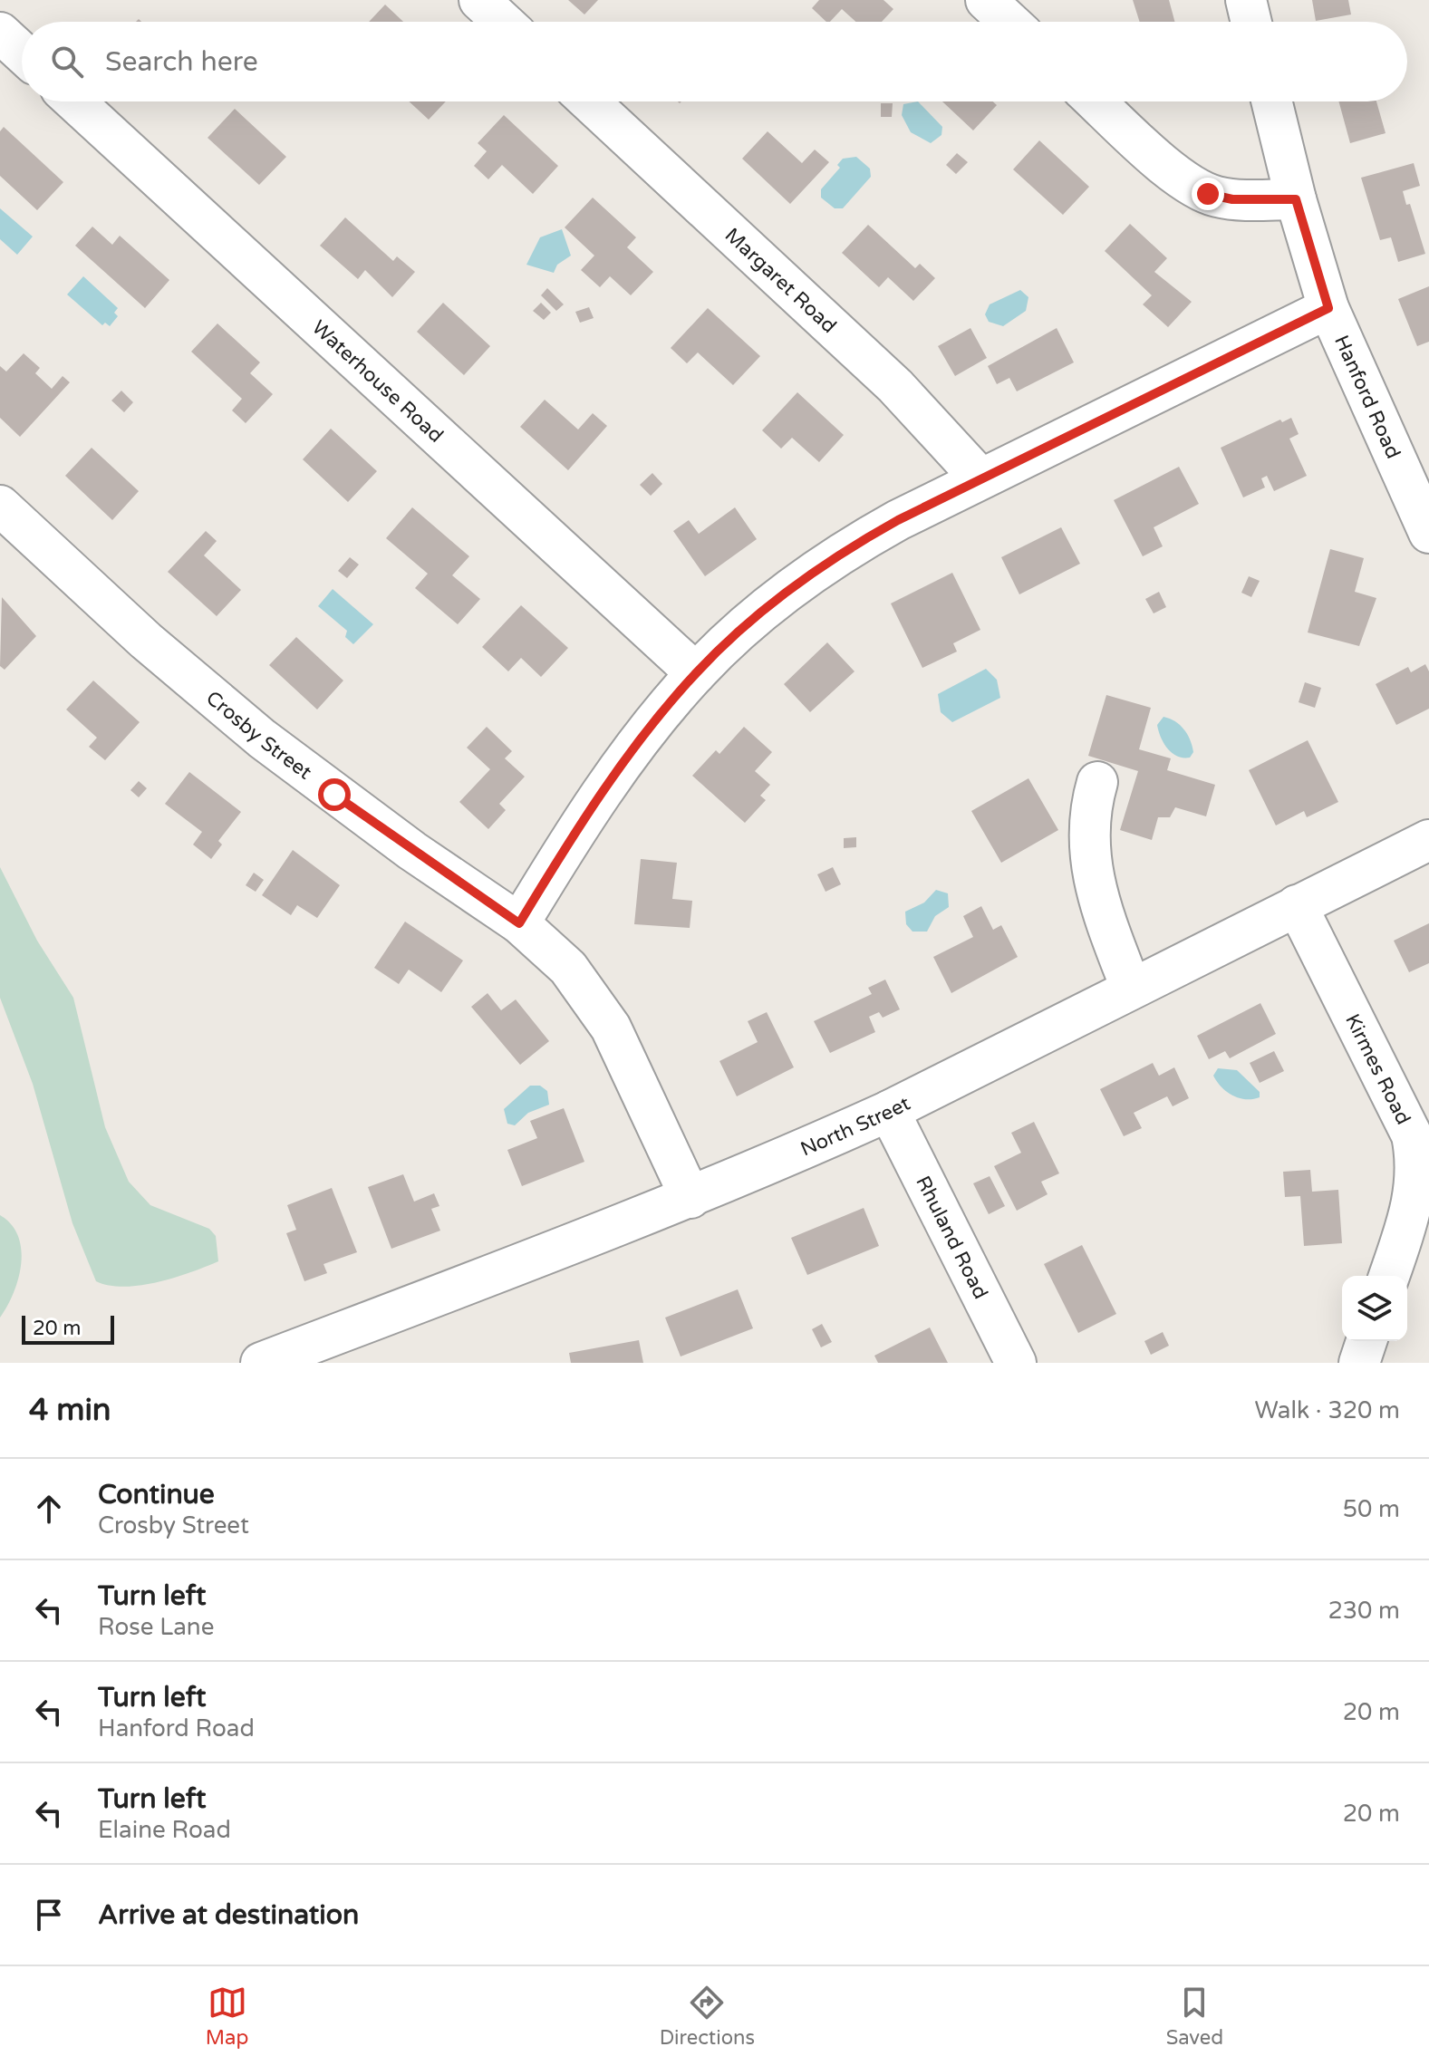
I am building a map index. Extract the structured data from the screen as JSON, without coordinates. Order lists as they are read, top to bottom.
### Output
{
  "streets": {
    "street": [
      "Margaret Road",
      "Waterhouse Road",
      "Hanford Road",
      "Crosby Street",
      "Kirmes Road",
      "North Street",
      "Rhuland Road"
    ]
  },
  "crossings": [
    ["Crosby Street", "North Street"],
    ["Kirmes Road", "North Street"],
    ["North Street", "Rhuland Road"]
  ],
  "scale_bar": "20 m",
  "page": {
    "search": "Search here",
    "scale": "20 m",
    "heading": ["4 min", "Walk · 320 m"],
    "list": [
      ["Continue", "Crosby Street", "50 m"],
      ["Turn left", "Rose Lane", "230 m"],
      ["Turn left", "Hanford Road", "20 m"],
      ["Turn left", "Elaine Road", "20 m"],
      "Arrive at destination"
    ],
    "nav": ["Map", "Directions", "Saved"]
  }
}
